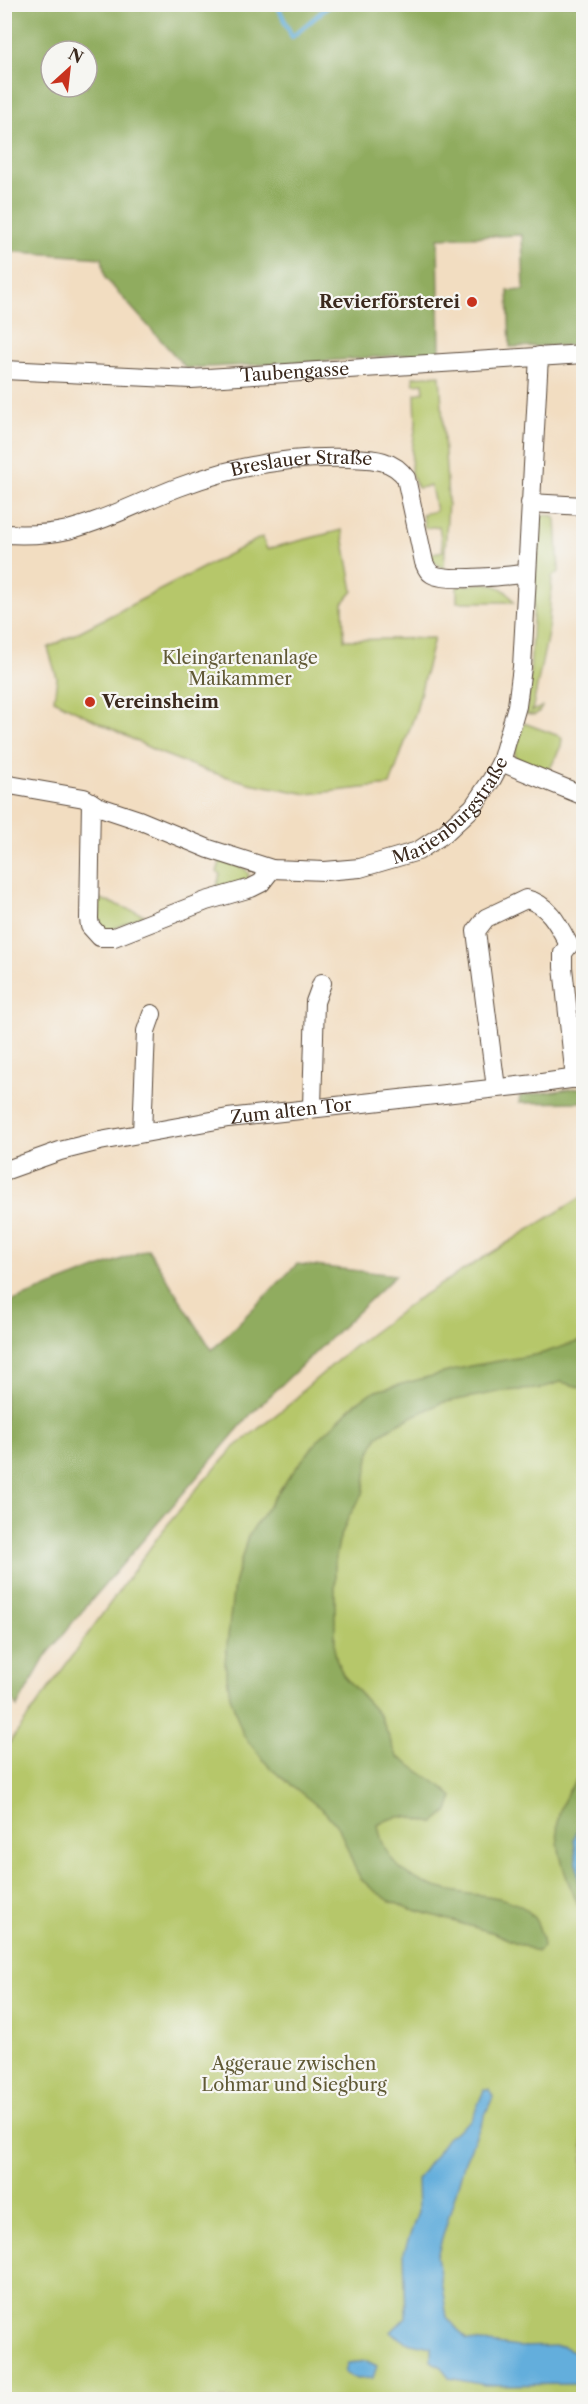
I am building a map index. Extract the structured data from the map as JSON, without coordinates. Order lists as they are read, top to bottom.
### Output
{
  "streets": {
    "street": [
      "Taubengasse",
      "Breslauer Straße",
      "Marienburgstraße",
      "Zum alten Tor"
    ]
  },
  "crossings": [
    ["Taubengasse", "Marienburgstraße"],
    ["Breslauer Straße", "Marienburgstraße"]
  ],
  "parks": ["Kleingartenanlage Maikammer", "Aggeraue zwischen Lohmar und Siegburg"],
  "places": ["Revierförsterei", "Vereinsheim"],
  "north": "top right"
}
